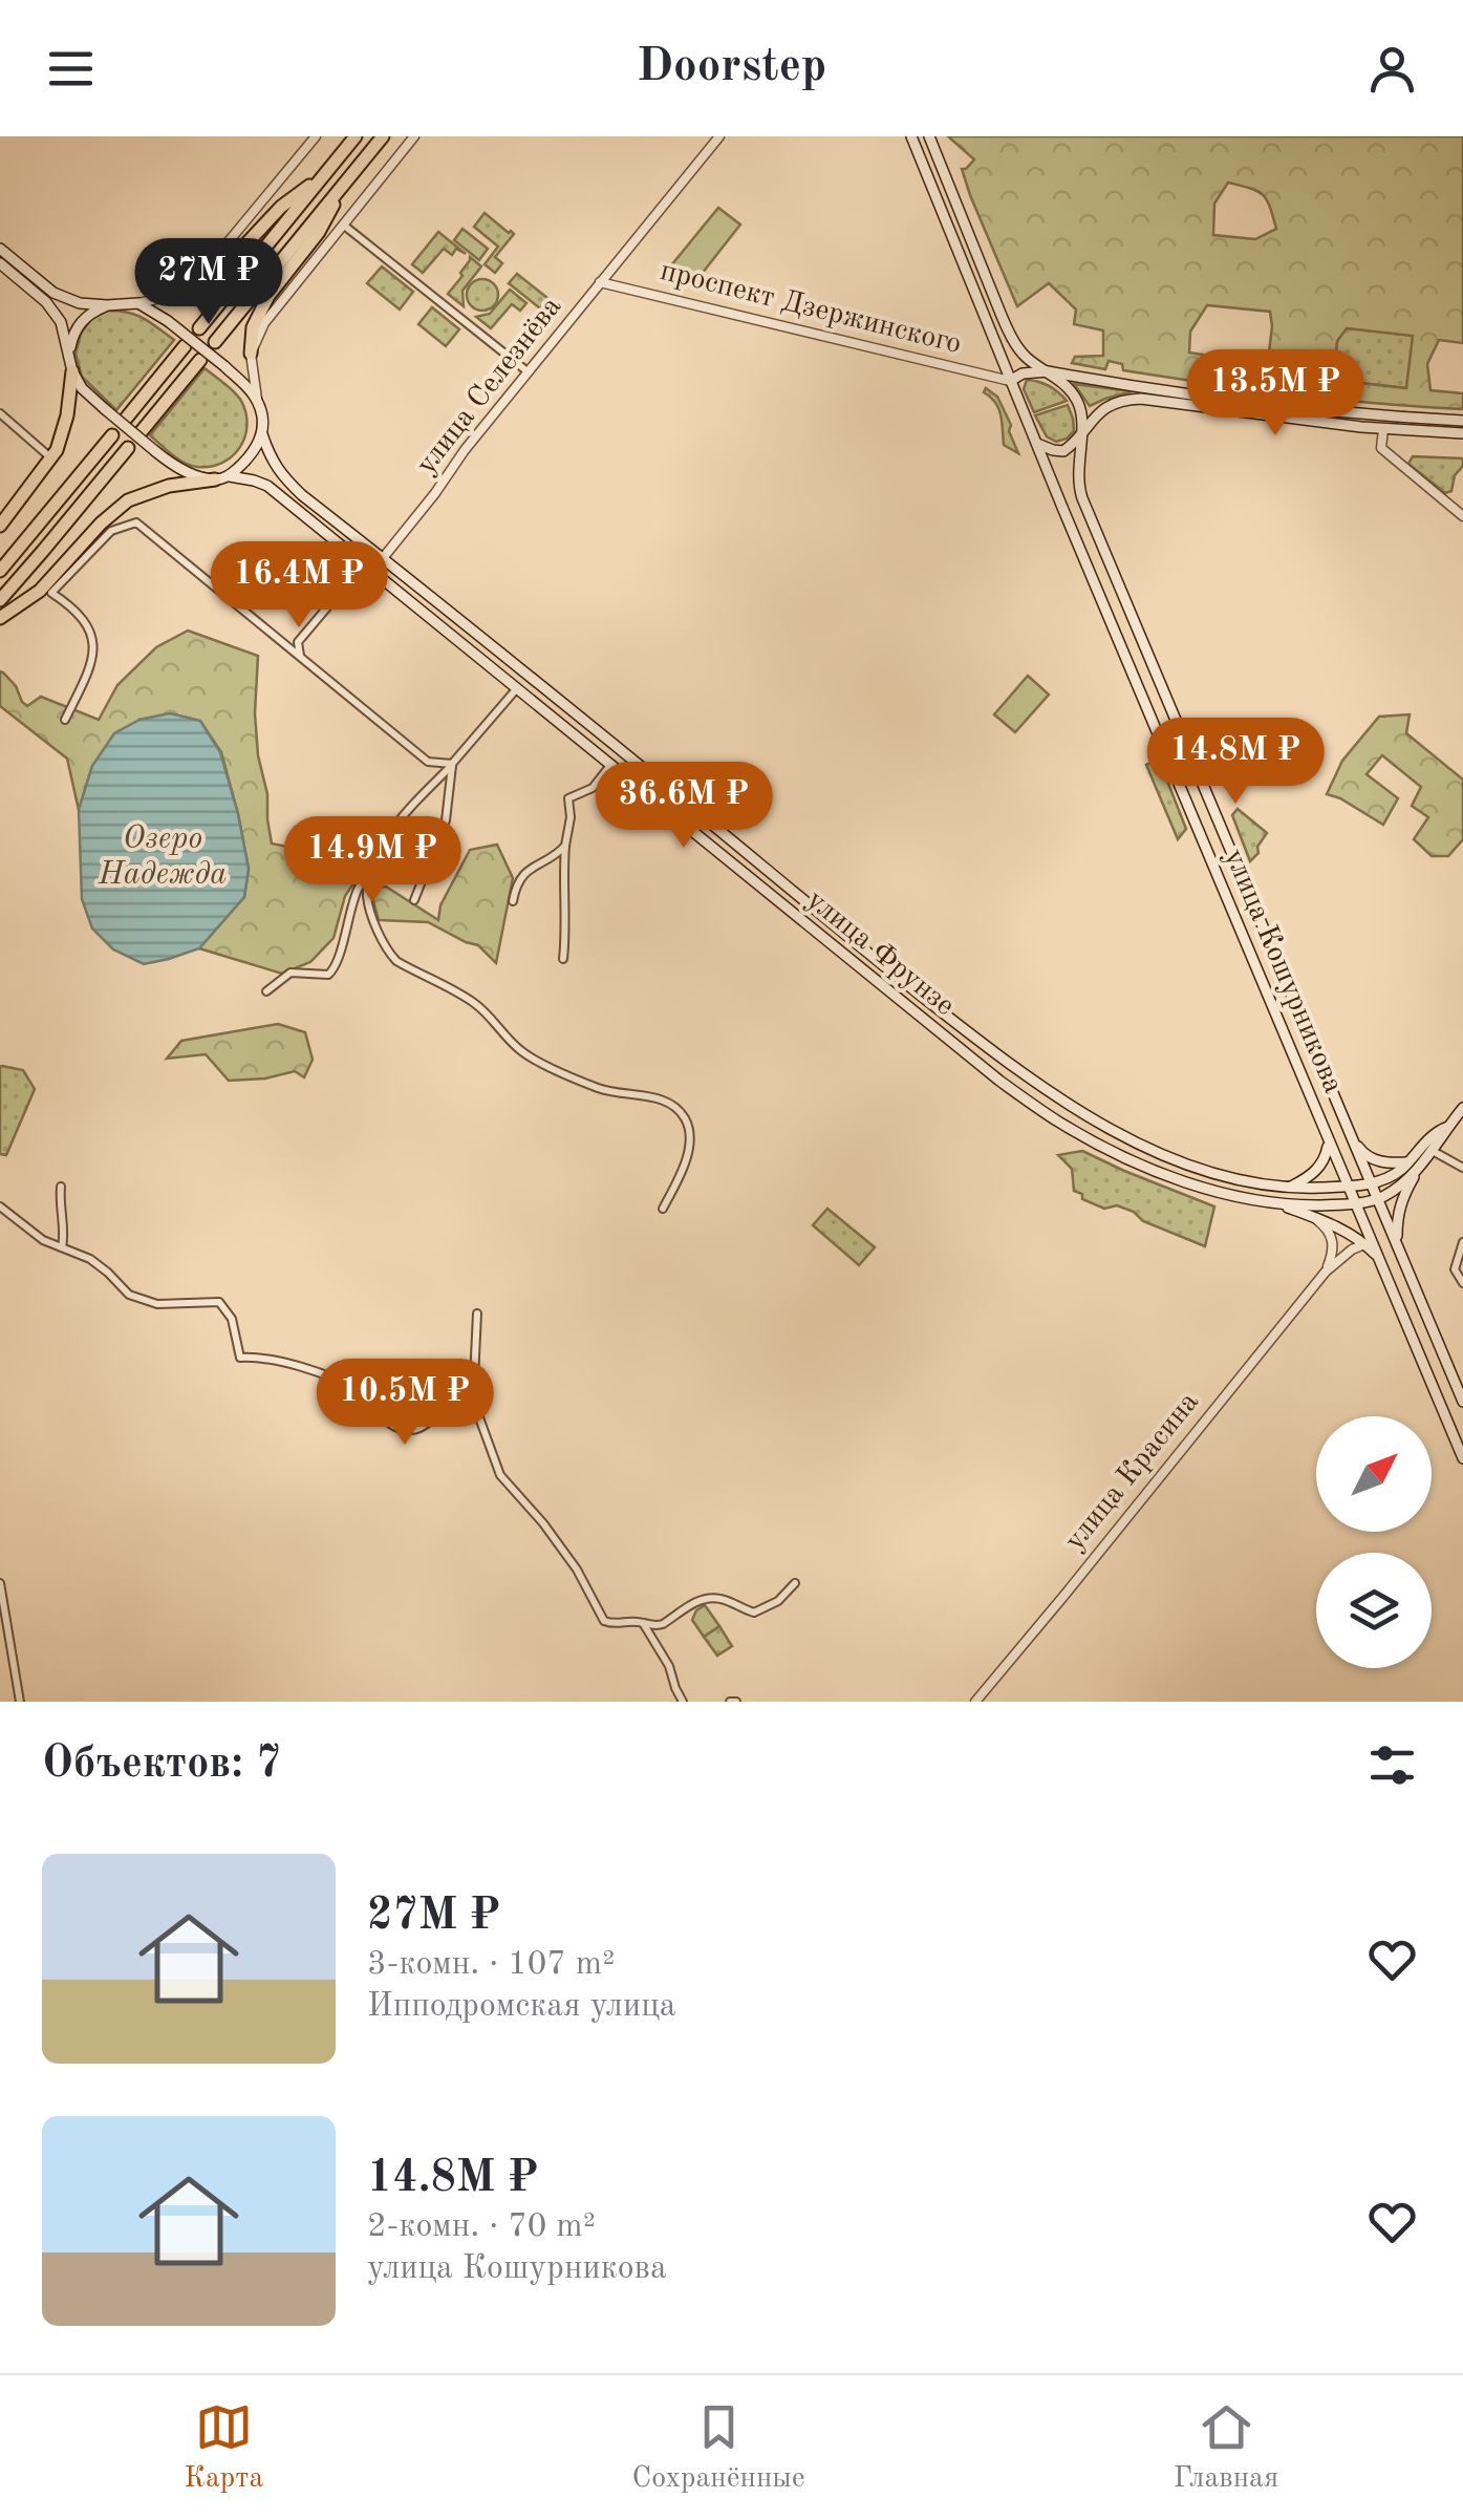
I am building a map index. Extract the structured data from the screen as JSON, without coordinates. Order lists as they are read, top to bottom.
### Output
{
  "streets": {
    "main road": ["улица Фрунзе", "улица Кошурникова"],
    "street": ["проспект Дзержинского", "улица Селезнёва", "улица Красина"]
  },
  "crossings": [
    ["проспект Дзержинского", "улица Селезнёва"],
    ["проспект Дзержинского", "улица Кошурникова"],
    ["улица Селезнёва", "улица Фрунзе"],
    ["улица Фрунзе", "улица Кошурникова"]
  ],
  "water": ["Озеро Надежда"],
  "north": "top right",
  "page": {
    "header": "Doorstep",
    "price": [
      "27M ₽",
      "13.5M ₽",
      "16.4M ₽",
      "14.8M ₽",
      "36.6M ₽",
      "14.9M ₽",
      "10.5M ₽"
    ],
    "heading": "Объектов: 7",
    "list": [
      {
        "name": "27M ₽",
        "note": "3-комн. · 107 m² · Ипподромская улица"
      },
      {
        "name": "14.8M ₽",
        "note": "2-комн. · 70 m² · улица Кошурникова"
      }
    ],
    "tabs": ["Карта", "Сохранённые", "Главная"]
  }
}
